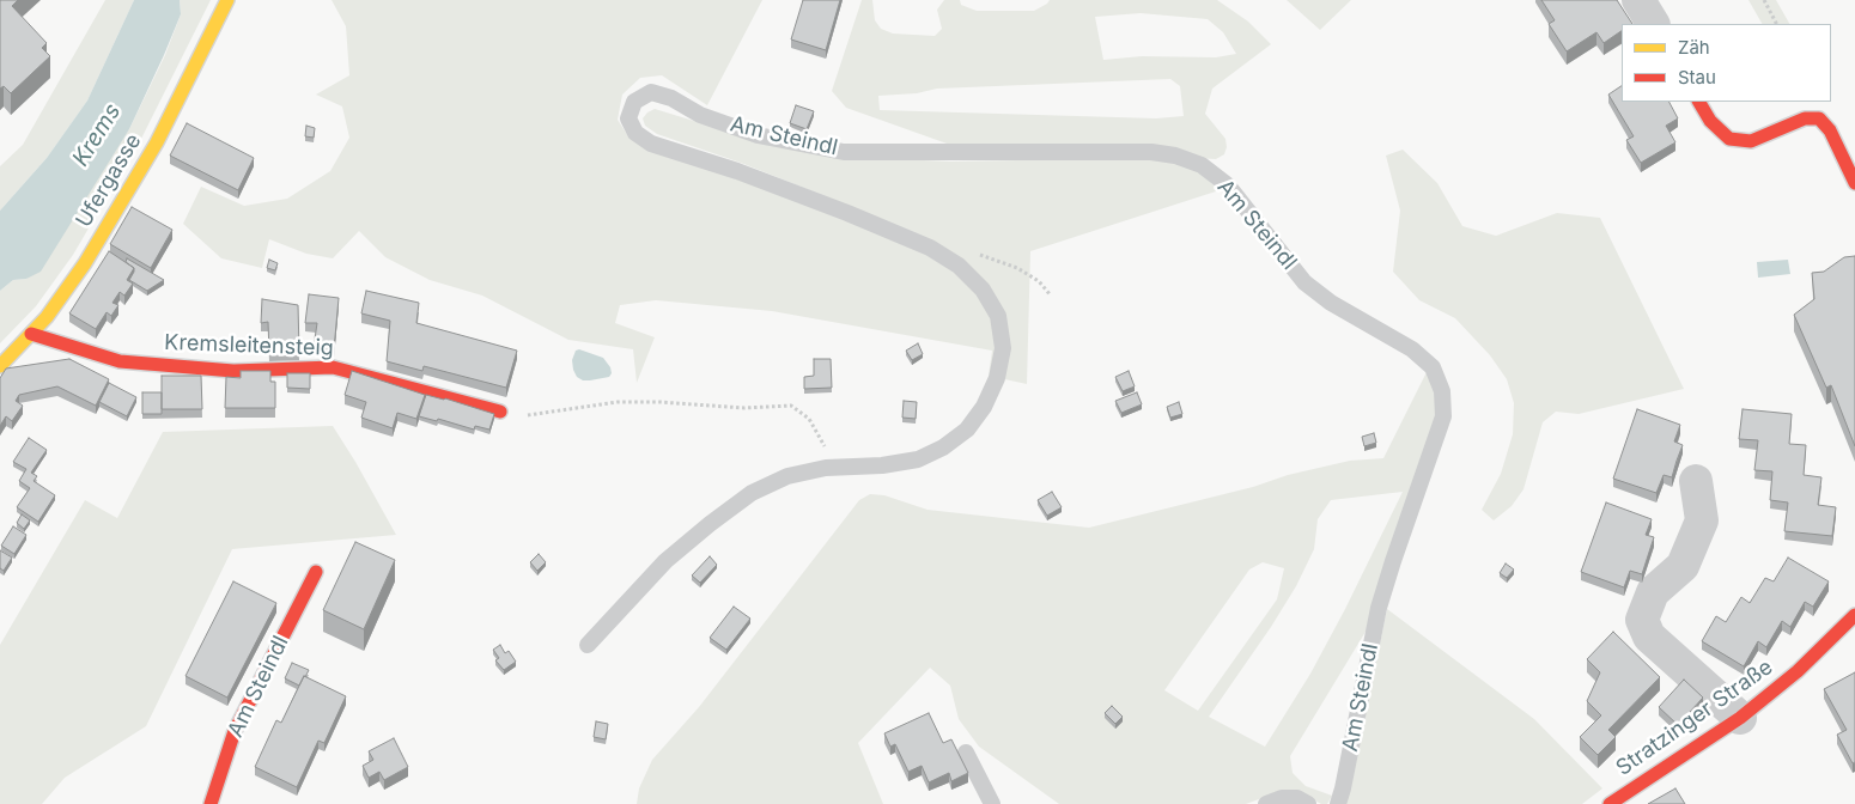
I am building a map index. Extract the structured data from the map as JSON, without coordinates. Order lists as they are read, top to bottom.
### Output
{
  "streets": {
    "street": [
      "Am Steindl",
      "Ufergasse",
      "Kremsleitensteig",
      "Stratzinger Straße"
    ]
  },
  "crossings": [
    ["Ufergasse", "Kremsleitensteig"]
  ],
  "water": ["Krems"],
  "legend": ["Zäh", "Stau"]
}
